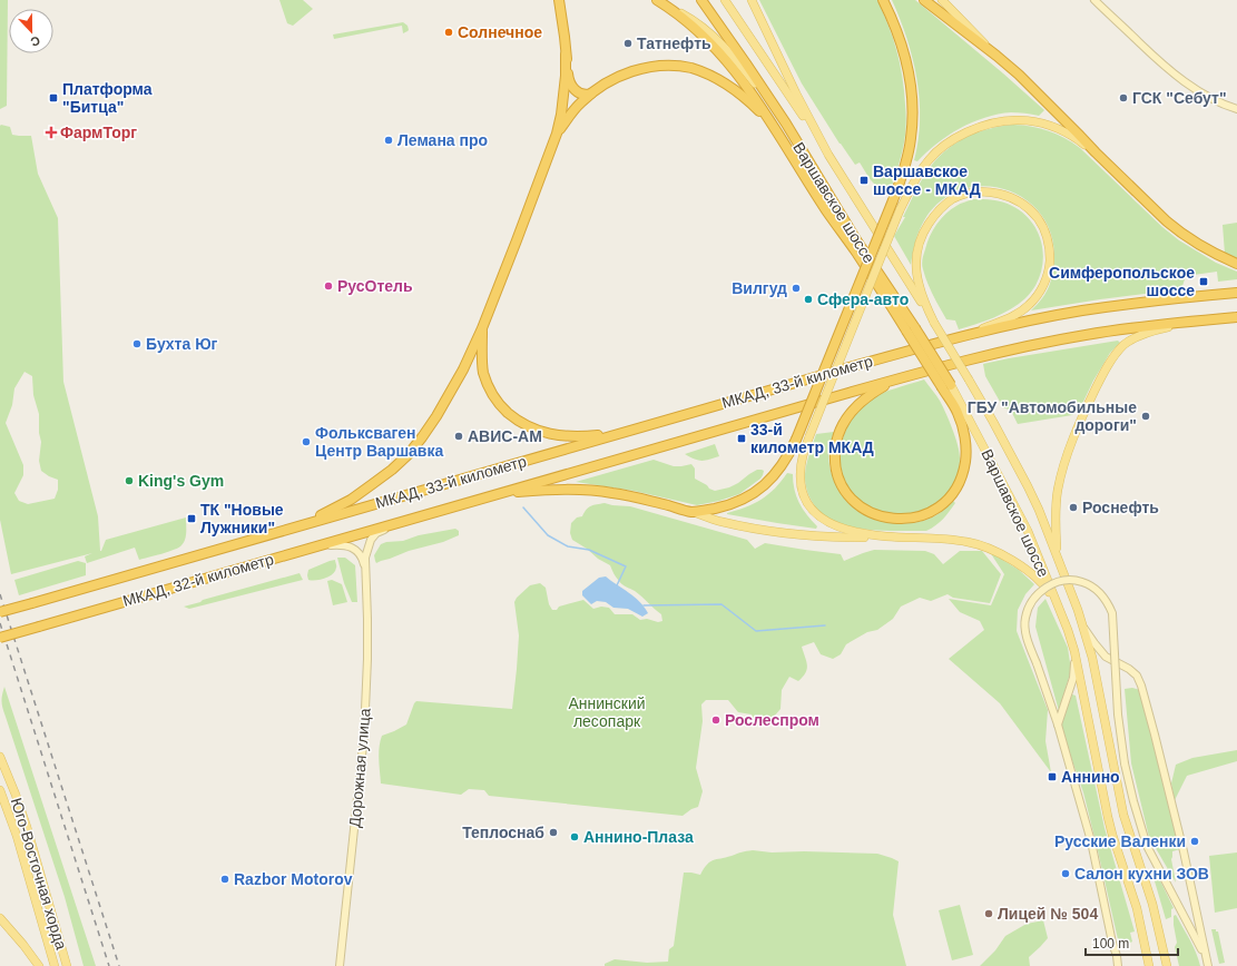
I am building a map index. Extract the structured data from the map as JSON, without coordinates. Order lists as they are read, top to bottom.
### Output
{
  "streets": {
    "highway": ["Варшавское шоссе", "МКАД, 33-й километр", "МКАД, 32-й километр"],
    "main road": ["Дорожная улица", "Юго-Восточная хорда"]
  },
  "crossings": [
    ["МКАД, 33-й километр", "МКАД, 32-й километр"],
    ["МКАД, 33-й километр", "Дорожная улица"],
    ["МКАД, 32-й километр", "Дорожная улица"]
  ],
  "parks": ["Аннинский лесопарк"],
  "places": {
    "other": [
      "Солнечное",
      "Татнефть",
      "ГСК \"Себут\"",
      "Лемана про",
      "РусОтель",
      "Вилгуд",
      "Сфера-авто",
      "Бухта Юг",
      "ГБУ \"Автомобильные дороги\"",
      "АВИС-АМ",
      "Фольксваген Центр Варшавка",
      "King's Gym",
      "Роснефть",
      "Рослеспром",
      "Теплоснаб",
      "Аннино-Плаза",
      "Русские Валенки",
      "Салон кухни ЗОВ",
      "Razbor Motorov",
      "Лицей № 504"
    ],
    "transit": [
      "Платформа \"Битца\"",
      "Варшавское шоссе - МКАД",
      "Симферопольское шоссе",
      "33-й километр МКАД",
      "ТК \"Новые Лужники\"",
      "Аннино"
    ],
    "health": ["ФармТорг"]
  },
  "scale_bar": "100 m",
  "north": "bottom"
}
